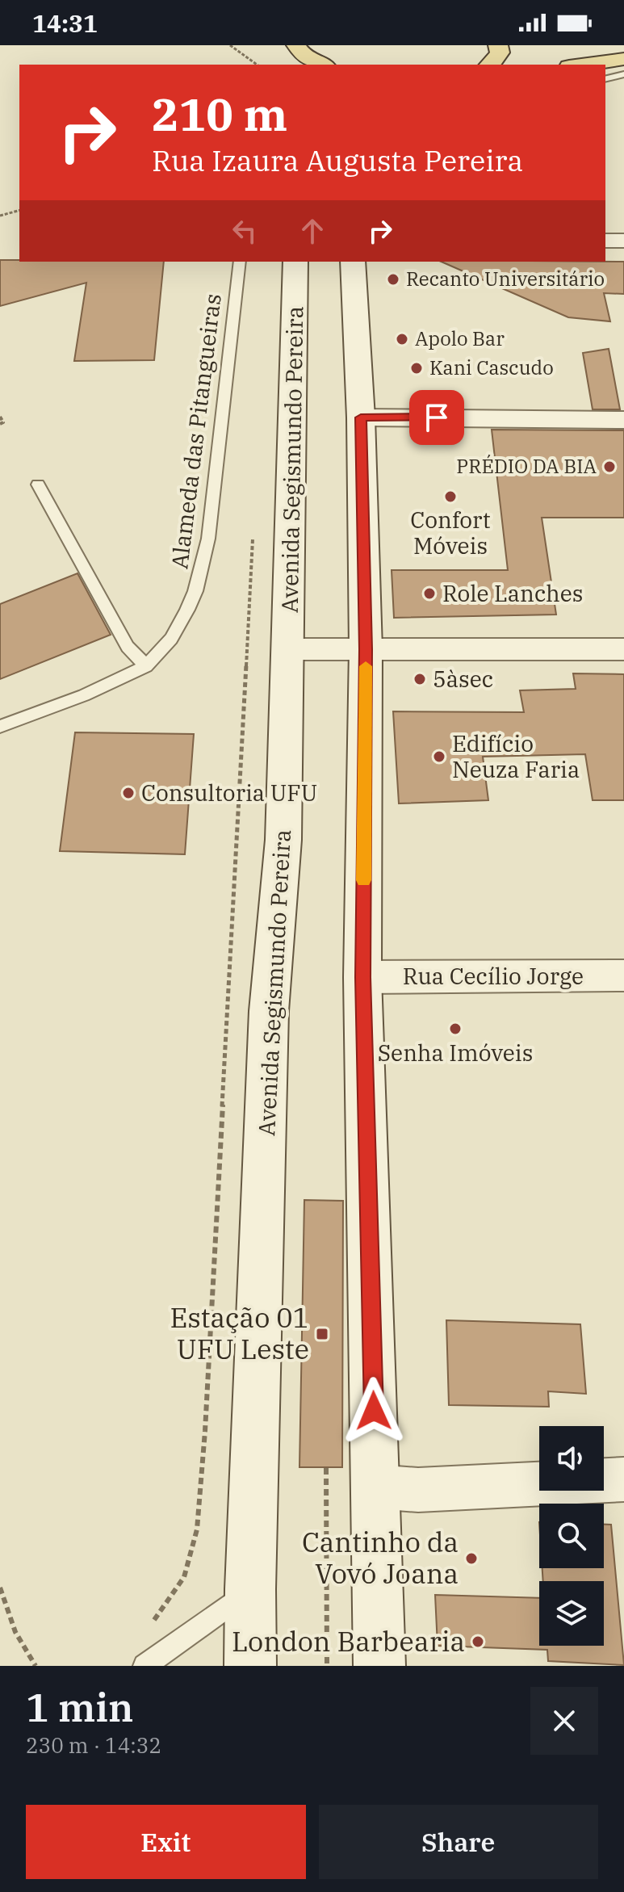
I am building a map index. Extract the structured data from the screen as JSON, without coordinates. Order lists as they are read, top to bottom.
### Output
{
  "streets": {
    "main road": ["Avenida Segismundo Pereira"],
    "street": ["Rua Cecílio Jorge"],
    "lane": ["Alameda das Pitangueiras"]
  },
  "places": {
    "other": [
      "Recanto Universitário",
      "Apolo Bar",
      "Kani Cascudo",
      "PRÉDIO DA BIA",
      "Confort Móveis",
      "Role Lanches",
      "5àsec",
      "Edifício Neuza Faria",
      "Consultoria UFU",
      "Senha Imóveis",
      "Cantinho da Vovó Joana",
      "London Barbearia"
    ],
    "transit": ["Estação 01 UFU Leste"]
  },
  "page": {
    "status": "14:31",
    "turn": ["210 m", "Rua Izaura Augusta Pereira"],
    "heading": ["1 min", "230 m · 14:32"],
    "buttons": ["Exit", "Share"]
  }
}
